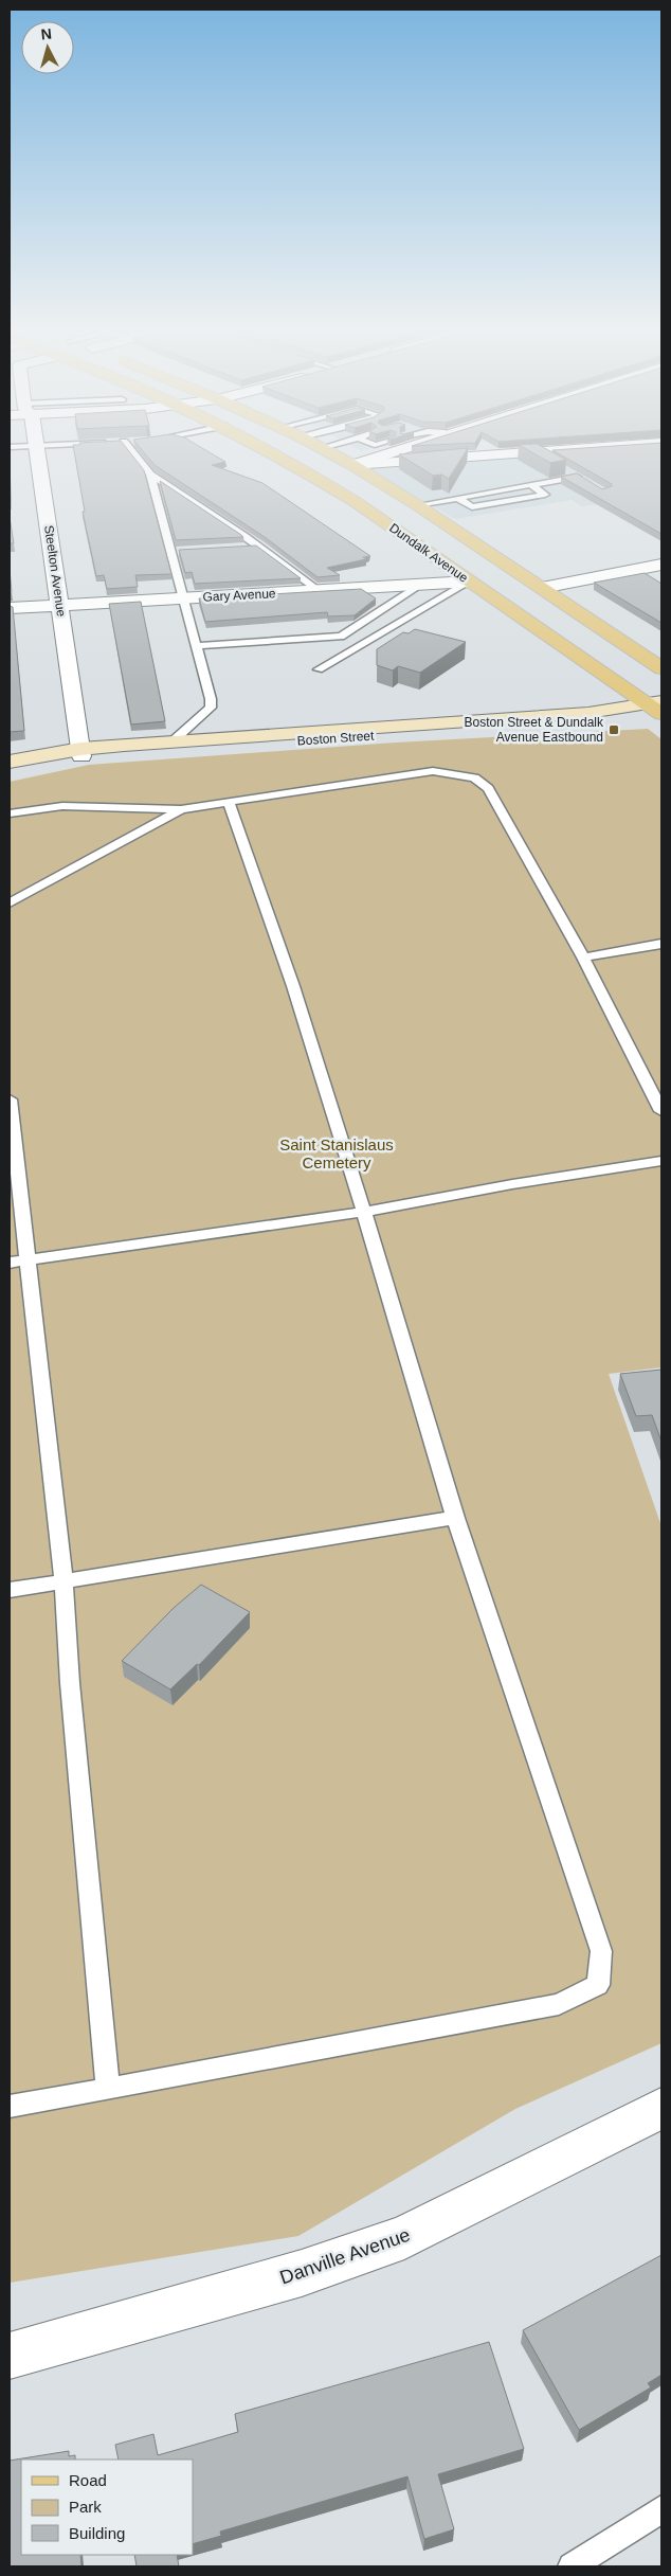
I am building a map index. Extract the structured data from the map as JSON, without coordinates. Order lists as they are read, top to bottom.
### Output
{
  "streets": {
    "main road": ["Dundalk Avenue", "Boston Street"],
    "street": ["Steelton Avenue", "Gary Avenue", "Danville Avenue"]
  },
  "crossings": [
    ["Dundalk Avenue", "Gary Avenue"],
    ["Dundalk Avenue", "Boston Street"],
    ["Steelton Avenue", "Gary Avenue"],
    ["Steelton Avenue", "Boston Street"]
  ],
  "parks": ["Saint Stanislaus Cemetery"],
  "places": {
    "transit": ["Boston Street & Dundalk Avenue Eastbound"]
  },
  "legend": ["Road", "Park", "Building"],
  "north": "top"
}
